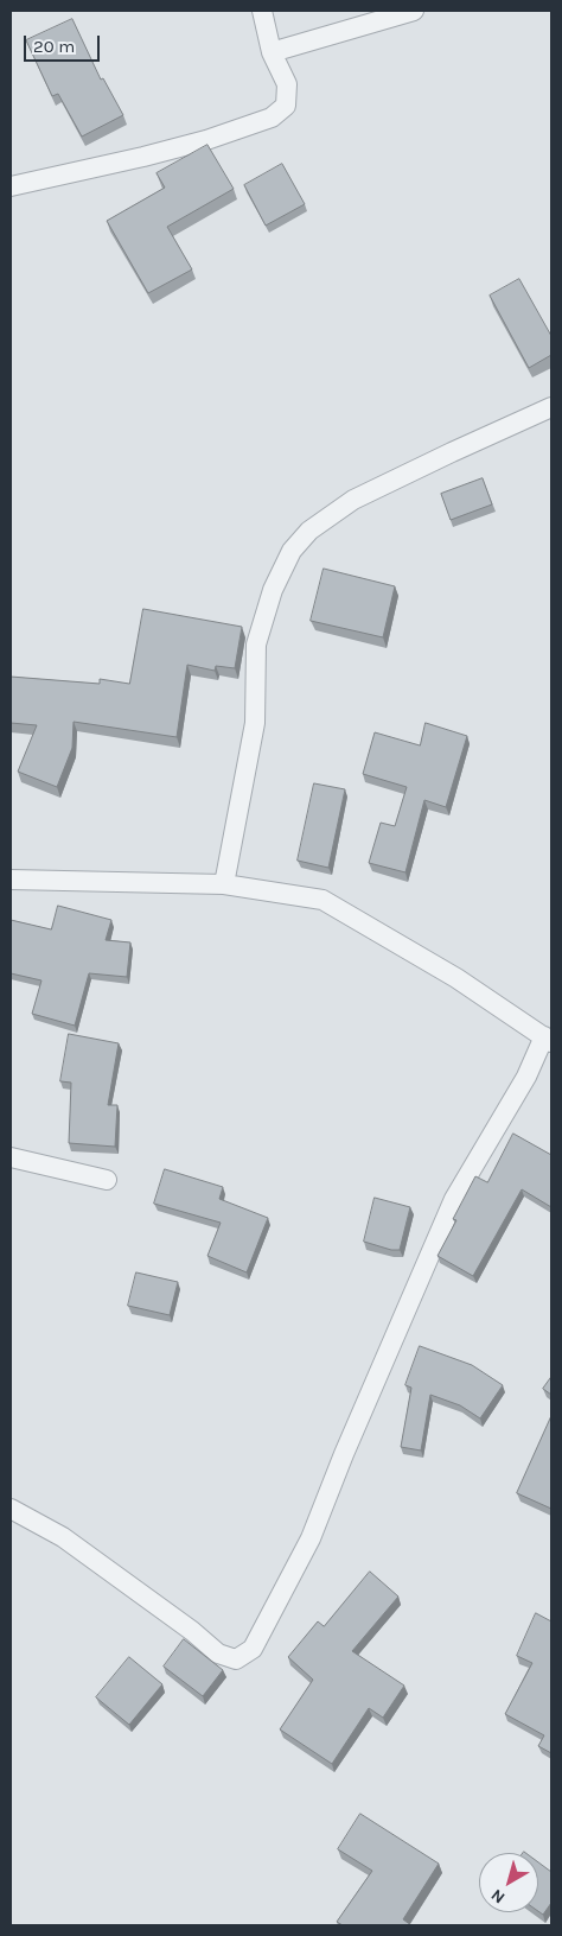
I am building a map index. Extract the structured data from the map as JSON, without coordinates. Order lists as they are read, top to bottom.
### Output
{
  "scale_bar": "20 m",
  "north": "bottom left"
}
